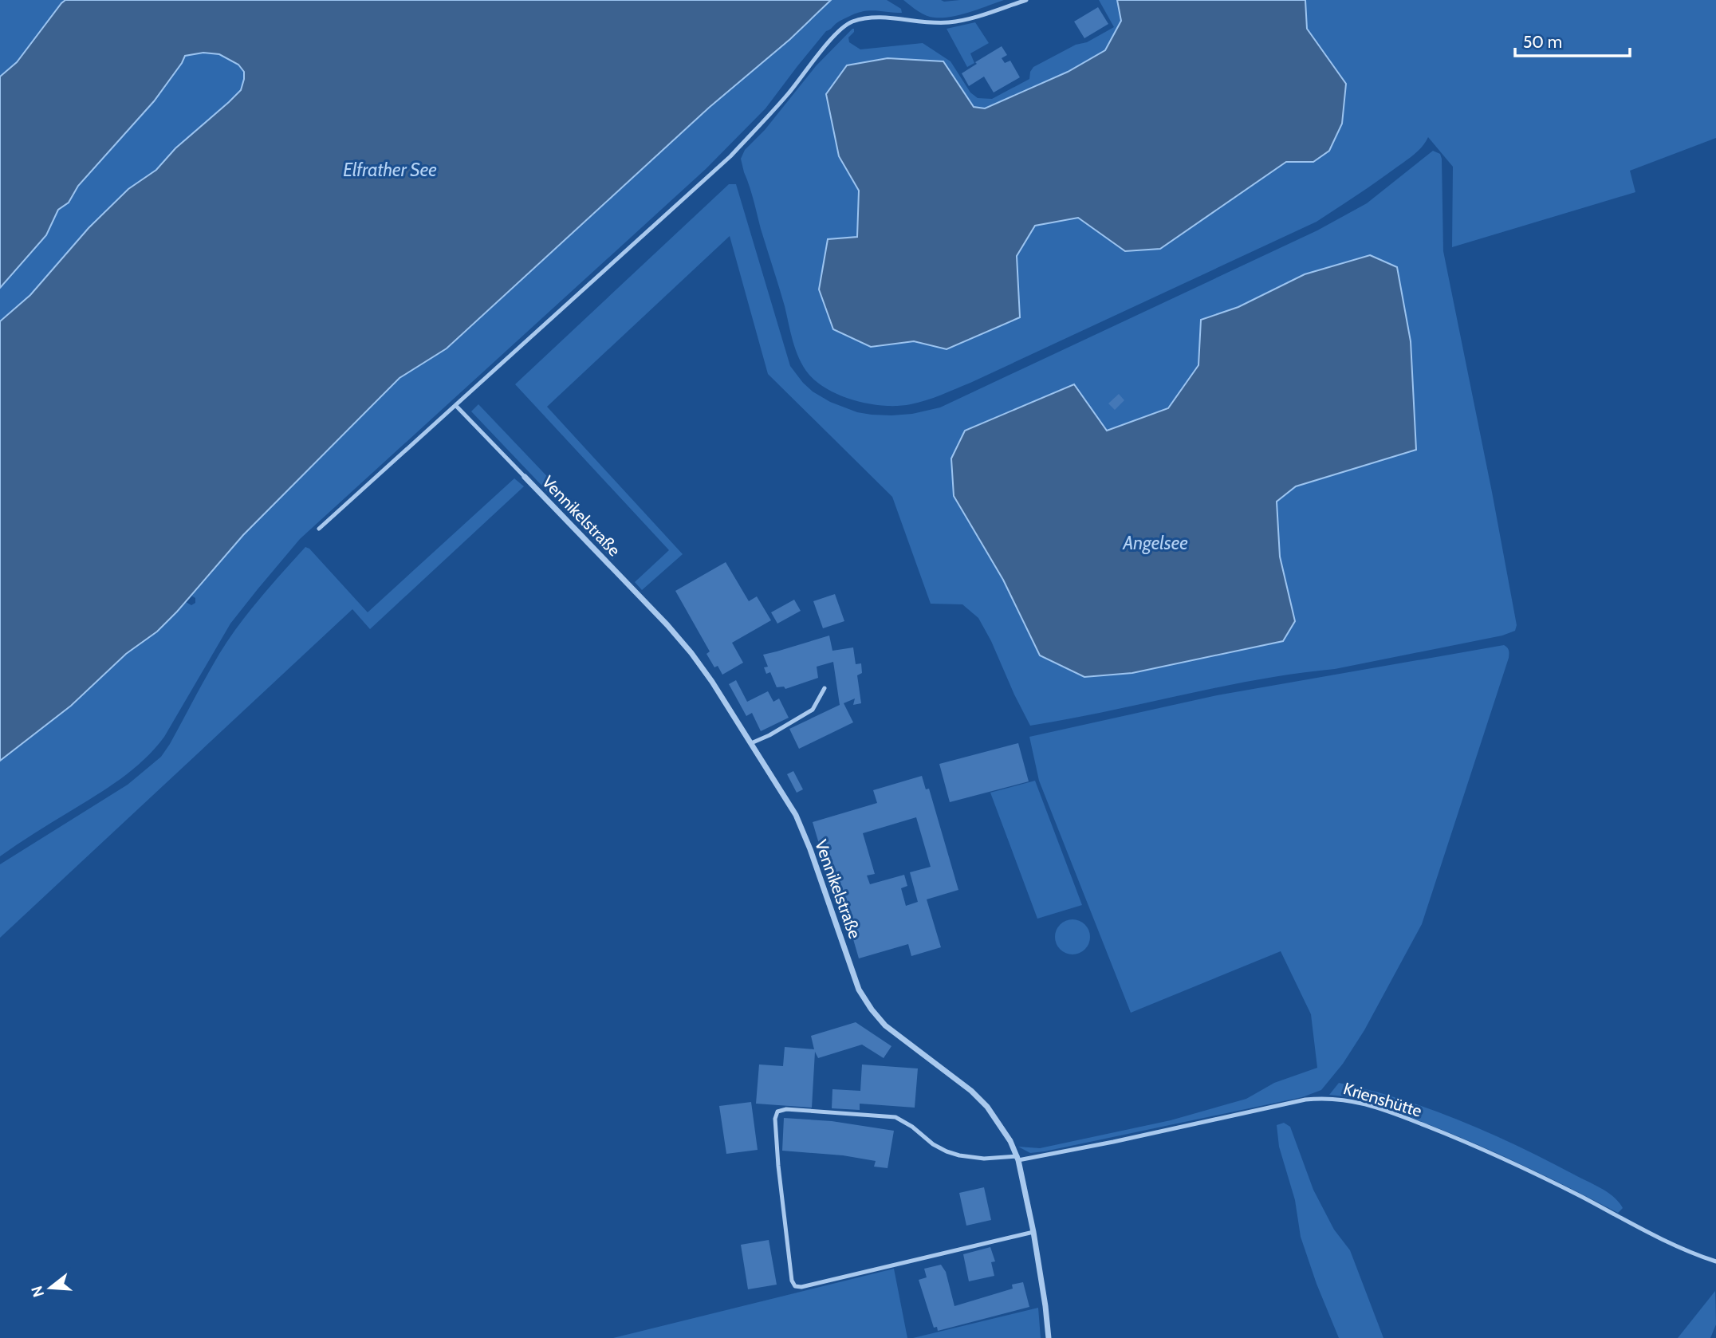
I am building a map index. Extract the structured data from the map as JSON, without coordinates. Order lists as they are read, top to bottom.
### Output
{
  "streets": {
    "street": ["Vennikelstraße"],
    "lane": ["Krienshütte"]
  },
  "crossings": [
    ["Vennikelstraße", "Krienshütte"]
  ],
  "water": ["Elfrather See", "Angelsee"],
  "scale_bar": "50 m",
  "north": "left"
}
